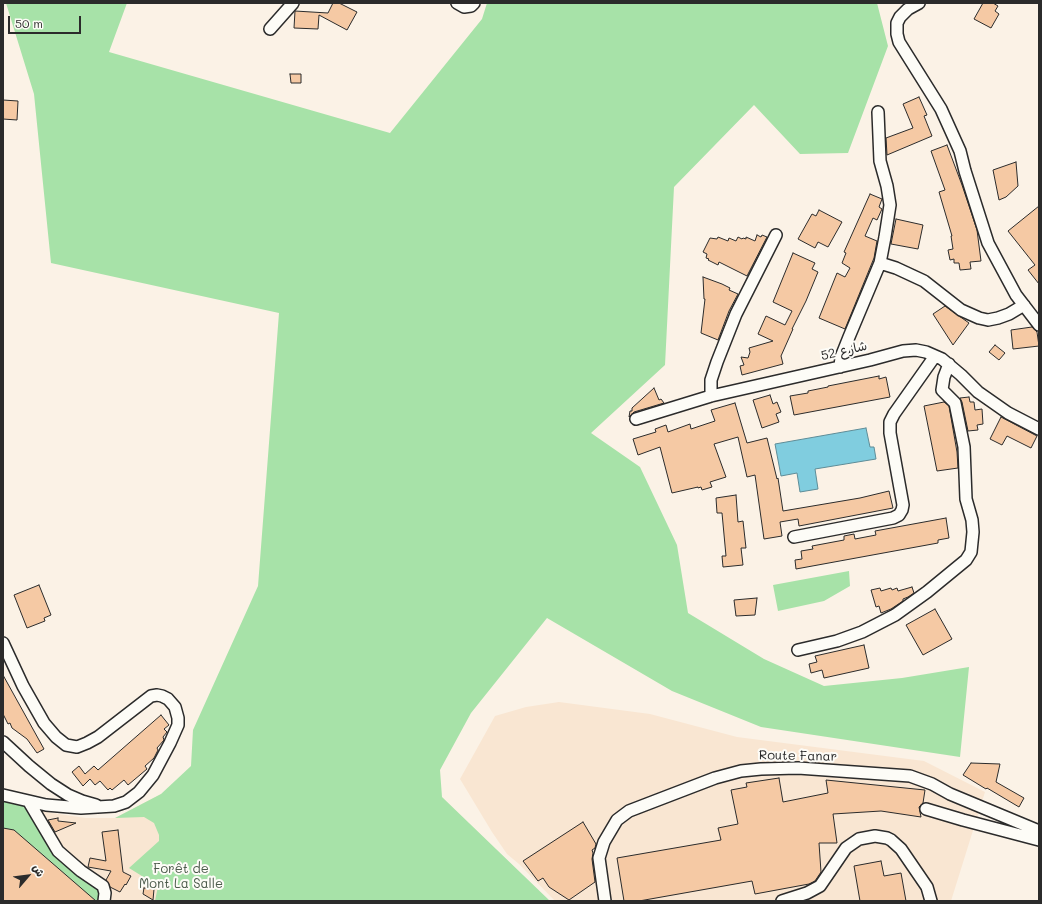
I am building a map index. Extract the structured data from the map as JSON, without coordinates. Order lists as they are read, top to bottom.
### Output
{
  "streets": {
    "street": ["شارع 52", "Route Fanar"]
  },
  "parks": ["Forêt de Mont La Salle"],
  "scale_bar": "50 m",
  "north": "top right"
}
